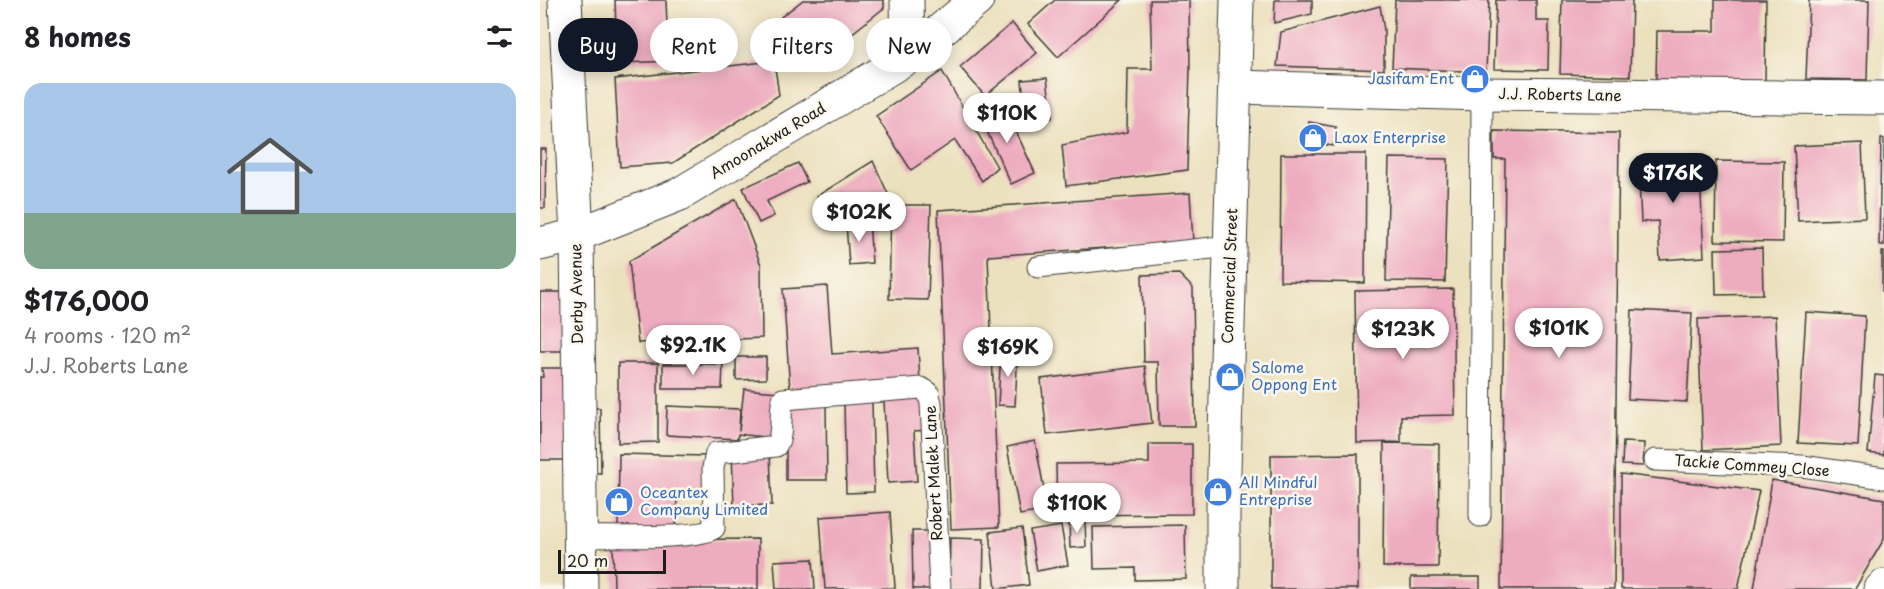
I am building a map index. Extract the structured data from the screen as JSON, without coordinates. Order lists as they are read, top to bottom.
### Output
{
  "streets": {
    "street": [
      "J.J. Roberts Lane",
      "Amoonakwa Road",
      "Commercial Street",
      "Derby Avenue"
    ],
    "lane": ["Tackie Commey Close", "Robert Malek Lane"]
  },
  "crossings": [
    ["J.J. Roberts Lane", "Commercial Street"],
    ["Amoonakwa Road", "Derby Avenue"],
    ["Derby Avenue", "Robert Malek Lane"]
  ],
  "places": {
    "shop": [
      "Jasifam Ent",
      "Laox Enterprise",
      "Salome Oppong Ent",
      "All Mindful Entreprise",
      "Oceantex Company Limited"
    ]
  },
  "scale_bar": "20 m",
  "page": {
    "heading": "8 homes",
    "chip": [
      "Buy",
      "Rent",
      "Filters",
      "New"
    ],
    "list": [
      {
        "name": "$176,000",
        "note": "4 rooms · 120 m² · J.J. Roberts Lane"
      }
    ],
    "price": [
      "$110K",
      "$176K",
      "$102K",
      "$101K",
      "$123K",
      "$92.1K",
      "$169K",
      "$110K"
    ],
    "scale": "20 m"
  }
}
